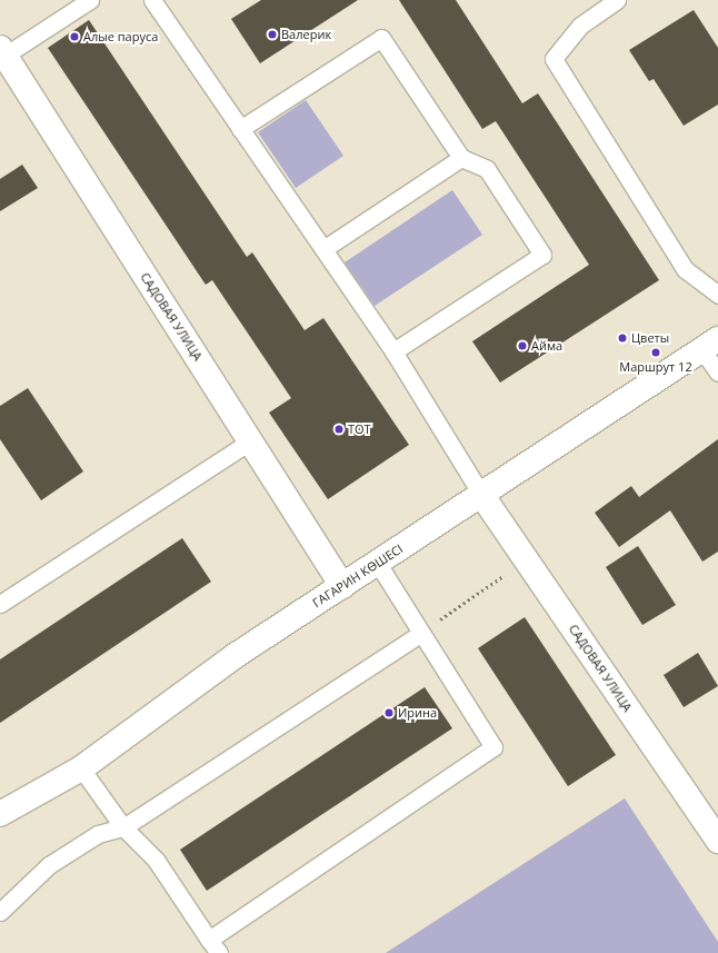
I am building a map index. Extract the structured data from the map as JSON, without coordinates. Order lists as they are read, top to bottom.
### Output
{
  "streets": {
    "street": ["САДОВАЯ УЛИЦА", "ГАГАРИН КӨШЕСІ"]
  },
  "crossings": [
    ["САДОВАЯ УЛИЦА", "ГАГАРИН КӨШЕСІ"]
  ],
  "places": [
    "Валерик",
    "Алые паруса",
    "Цветы",
    "Айма",
    "Маршрут 12",
    "ТОТ",
    "Ирина"
  ]
}
